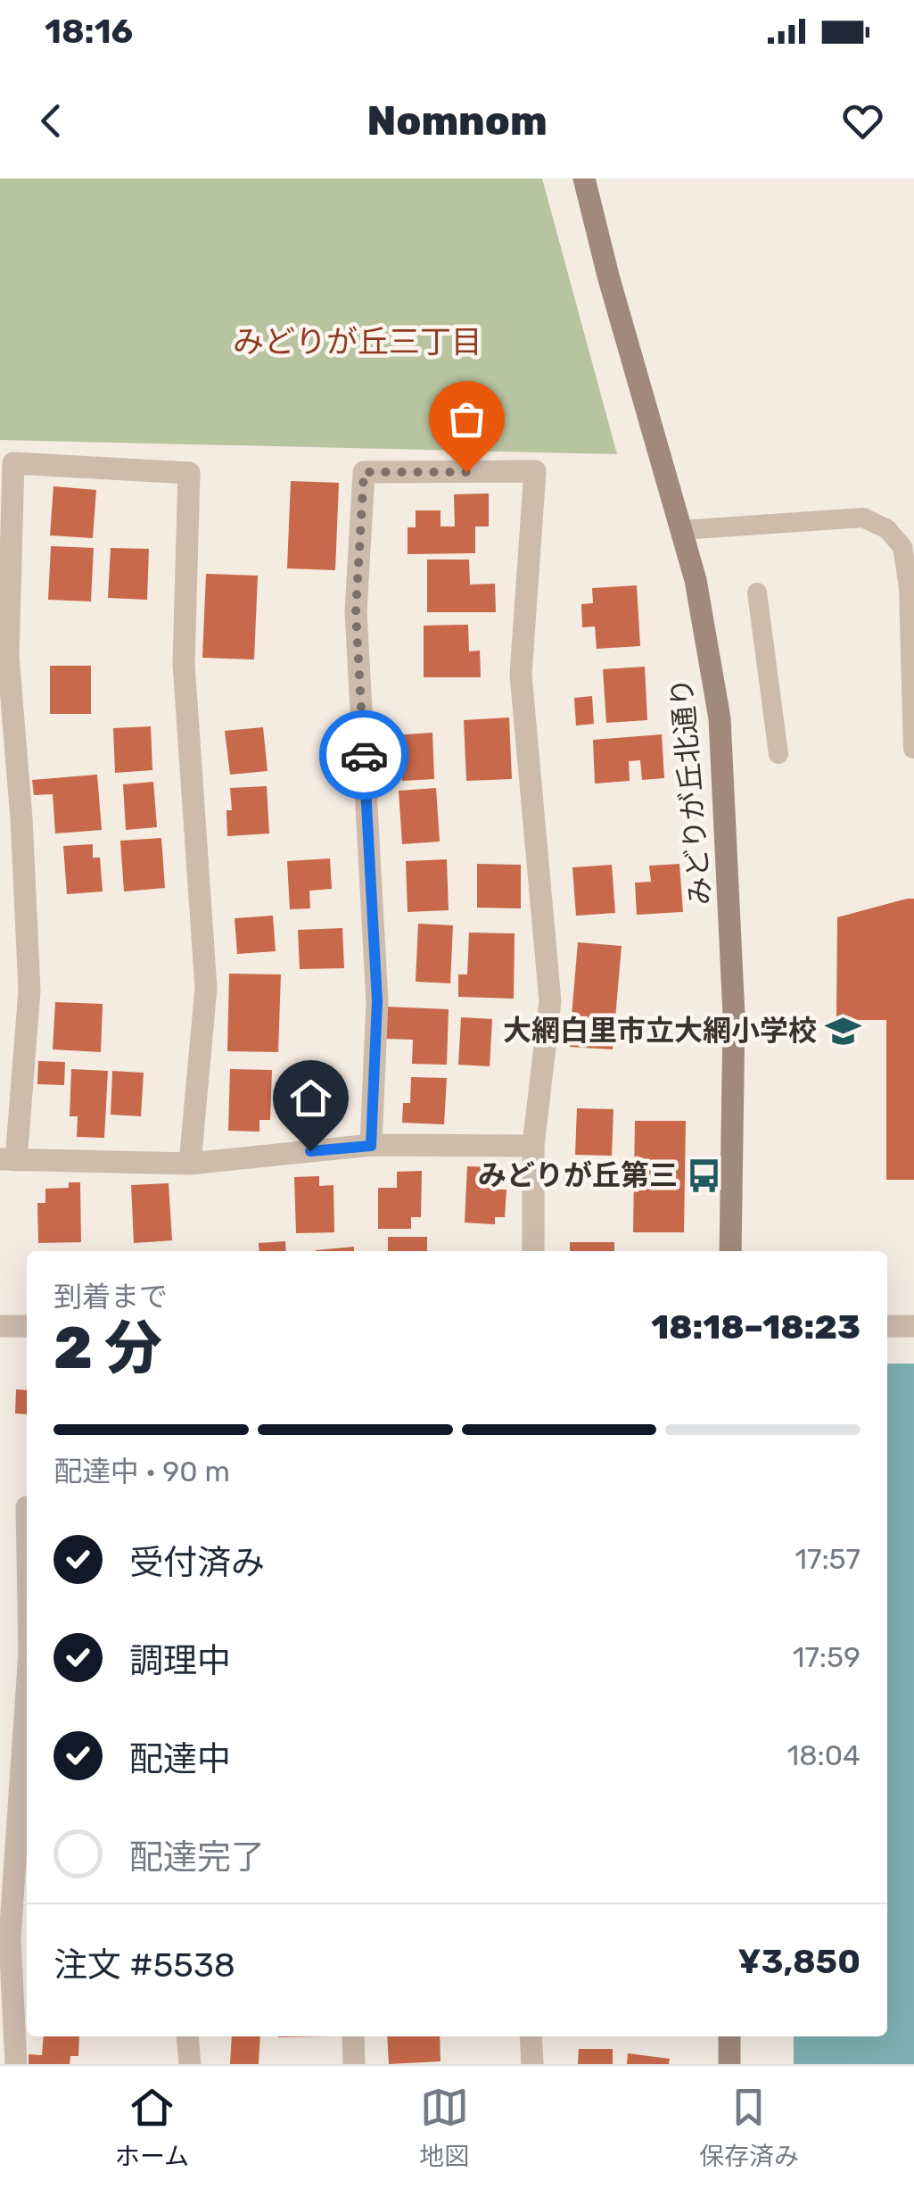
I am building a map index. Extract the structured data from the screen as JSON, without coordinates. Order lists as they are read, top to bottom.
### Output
{
  "streets": {
    "street": ["みどりが丘北通り"]
  },
  "districts": ["みどりが丘三丁目"],
  "places": {
    "school or university": ["大網白里市立大網小学校"],
    "bus stop": ["みどりが丘第三"]
  },
  "page": {
    "status": "18:16",
    "header": "Nomnom",
    "heading": ["2 分", "到着まで", "18:18–18:23"],
    "panel": ["注文 #5538", "¥3,850"],
    "bar": "配達中 · 90 m",
    "list": [
      ["受付済み", "17:57"],
      ["調理中", "17:59"],
      ["配達中", "18:04"],
      "配達完了"
    ],
    "tabs": ["ホーム", "地図", "保存済み"]
  }
}
